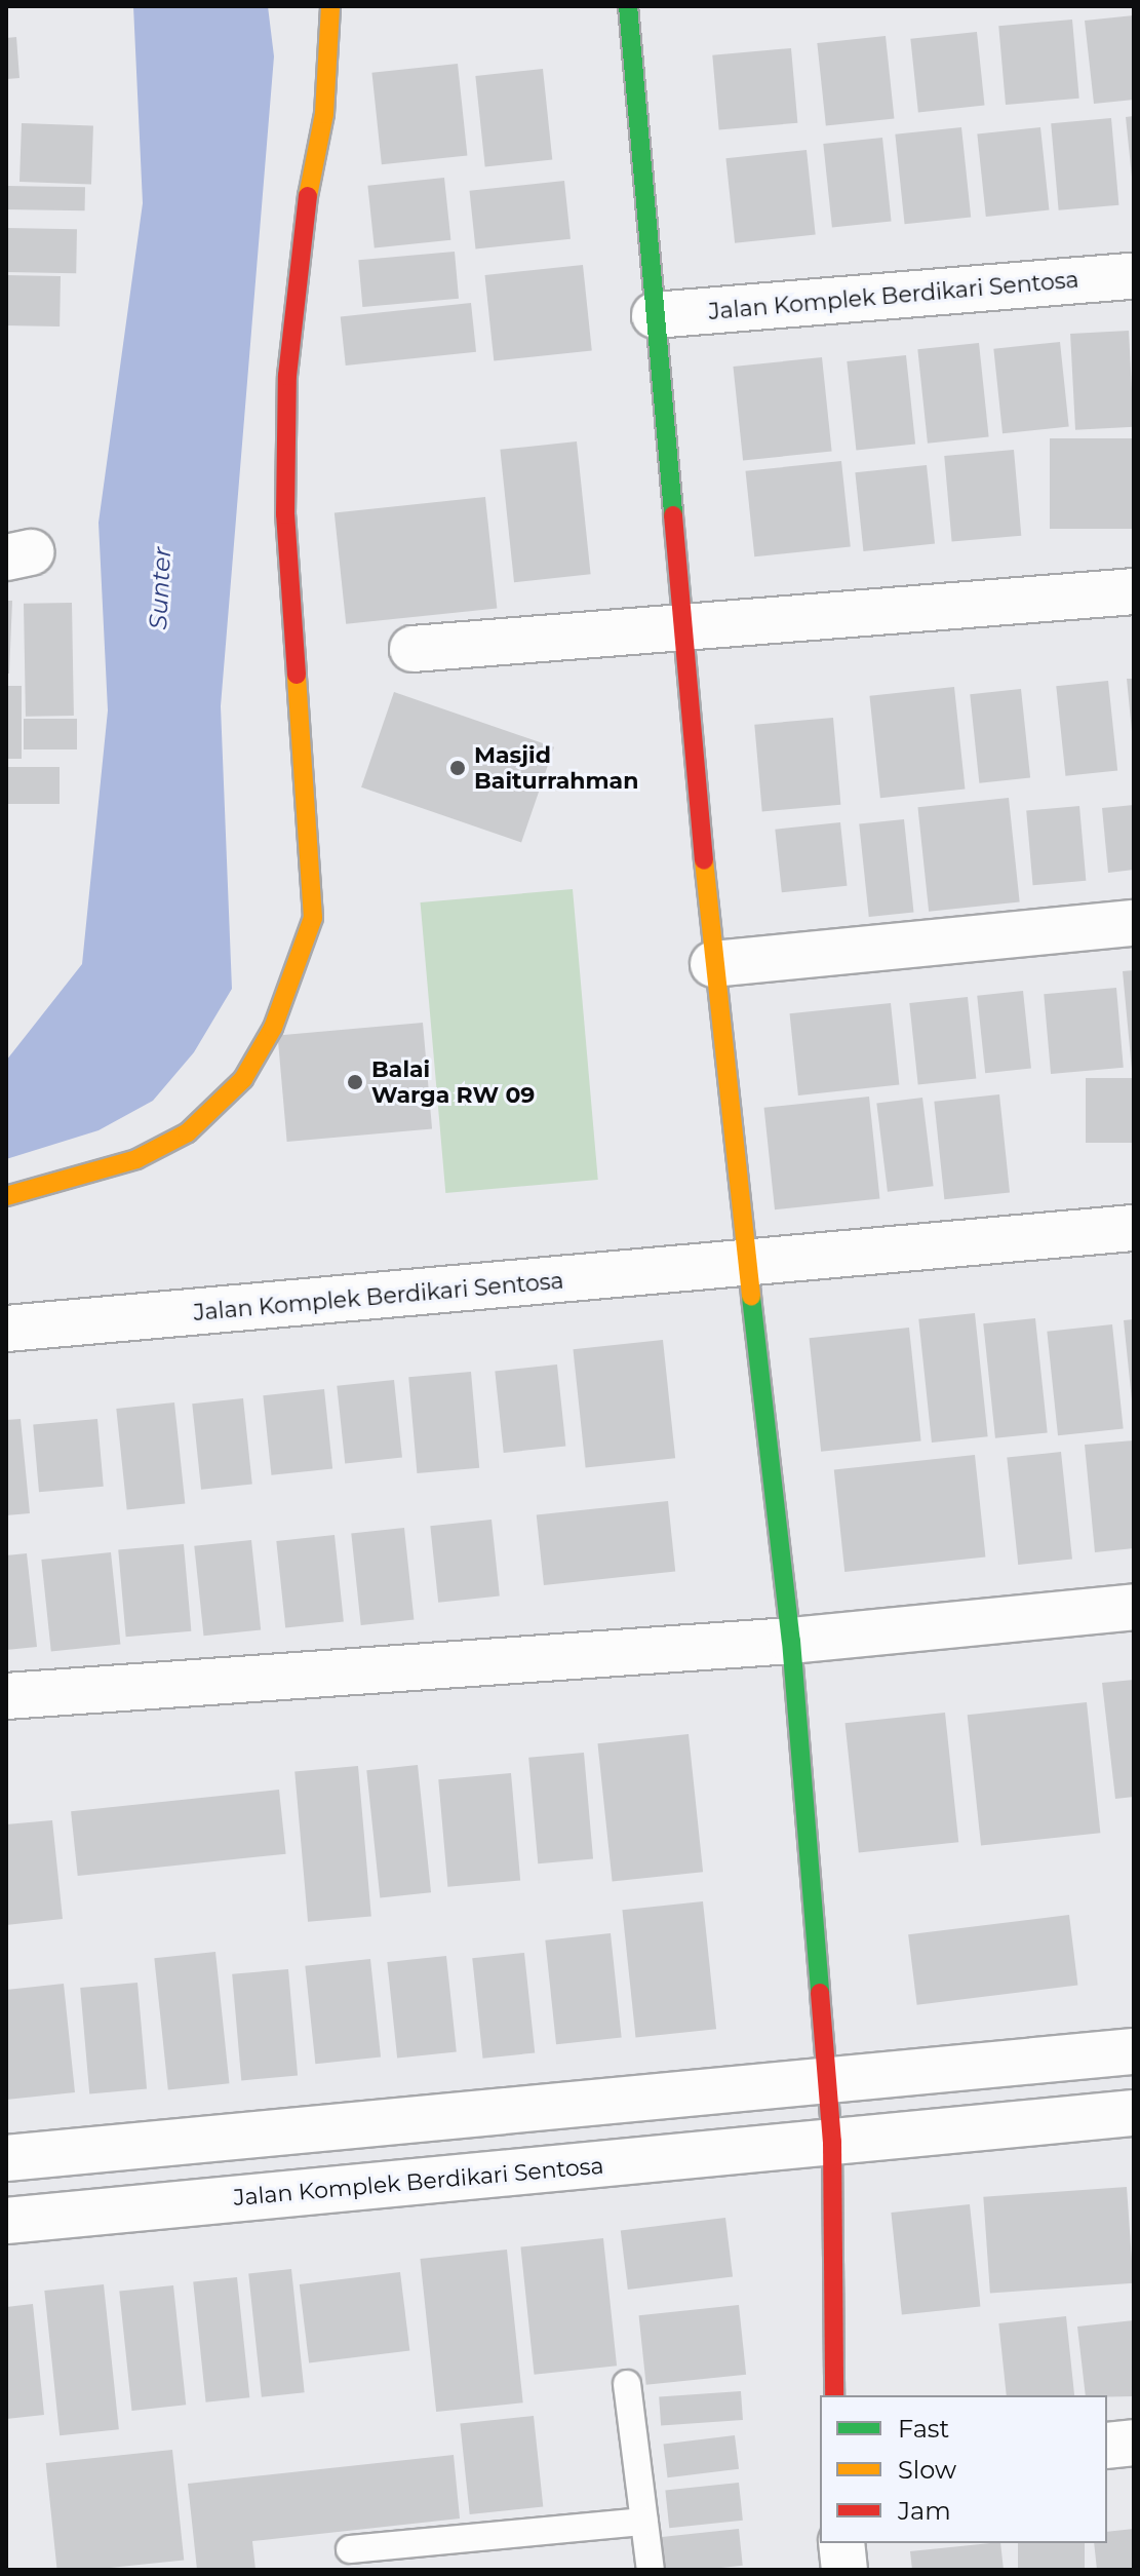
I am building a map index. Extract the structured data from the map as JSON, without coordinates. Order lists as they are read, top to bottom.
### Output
{
  "streets": {
    "street": ["Jalan Komplek Berdikari Sentosa"]
  },
  "water": ["Sunter"],
  "places": ["Masjid Baiturrahman", "Balai Warga RW 09"],
  "legend": ["Fast", "Slow", "Jam"]
}
